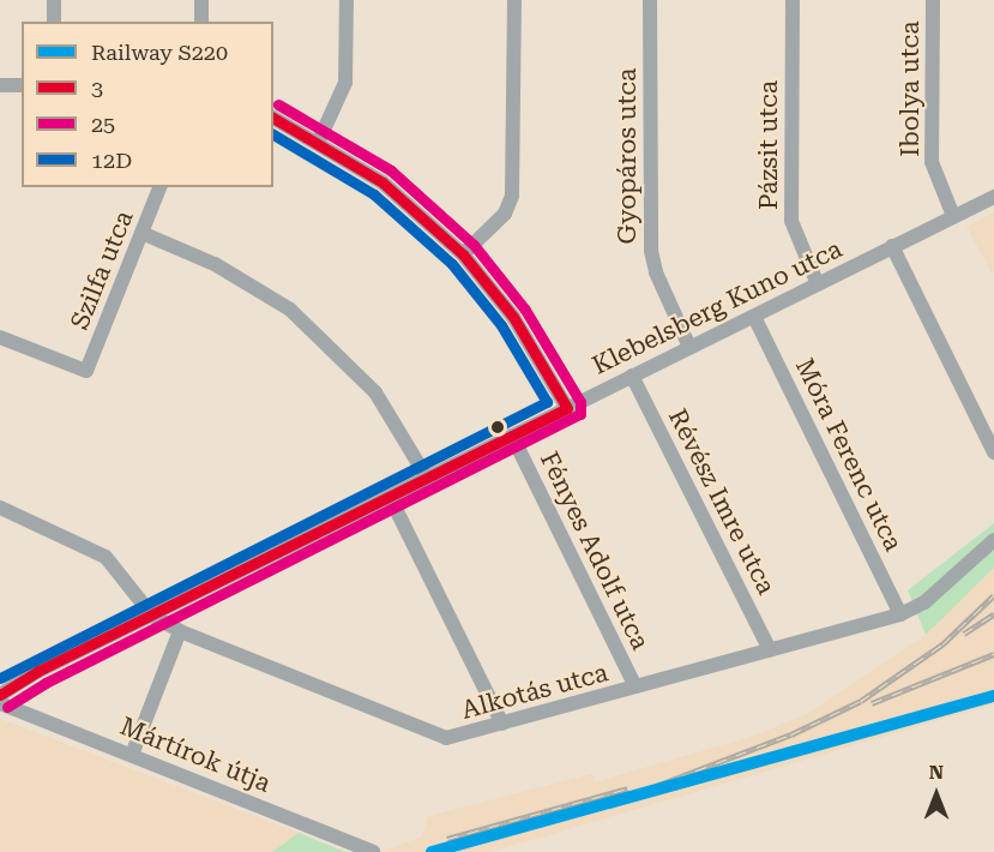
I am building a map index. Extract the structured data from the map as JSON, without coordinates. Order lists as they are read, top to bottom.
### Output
{
  "streets": {
    "street": [
      "Ibolya utca",
      "Pázsit utca",
      "Gyopáros utca",
      "Szilfa utca",
      "Klebelsberg Kuno utca",
      "Móra Ferenc utca",
      "Révész Imre utca",
      "Fényes Adolf utca",
      "Alkotás utca",
      "Mártírok útja"
    ]
  },
  "crossings": [
    ["Ibolya utca", "Klebelsberg Kuno utca"],
    ["Pázsit utca", "Klebelsberg Kuno utca"],
    ["Gyopáros utca", "Klebelsberg Kuno utca"],
    ["Klebelsberg Kuno utca", "Móra Ferenc utca"],
    ["Klebelsberg Kuno utca", "Révész Imre utca"],
    ["Klebelsberg Kuno utca", "Fényes Adolf utca"],
    ["Klebelsberg Kuno utca", "Alkotás utca"],
    ["Móra Ferenc utca", "Alkotás utca"],
    ["Révész Imre utca", "Alkotás utca"],
    ["Fényes Adolf utca", "Alkotás utca"]
  ],
  "lines": [
    "transit line 25",
    "transit line 3",
    "transit line 12D",
    "rail line S220"
  ],
  "legend": [
    "Railway S220",
    "3",
    "25",
    "12D"
  ],
  "north": "top"
}
